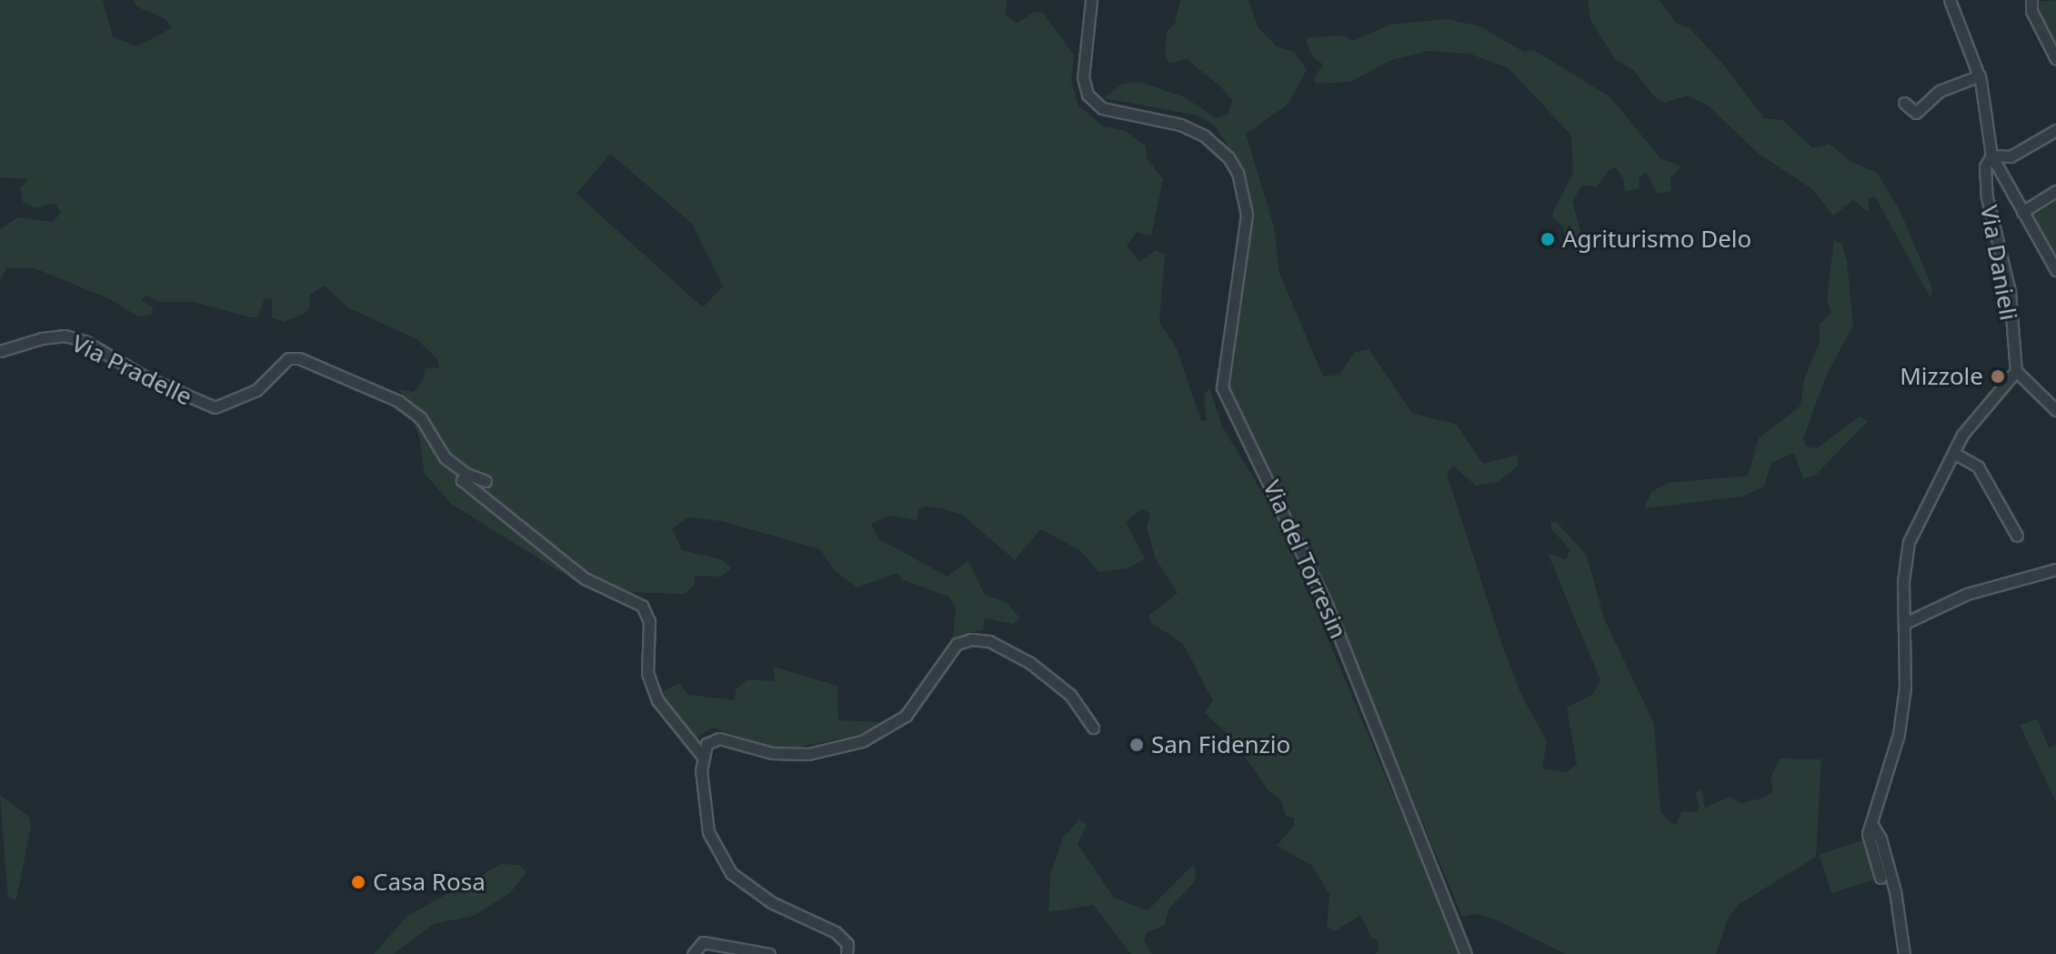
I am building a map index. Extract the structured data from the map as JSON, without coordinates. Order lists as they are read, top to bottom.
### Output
{
  "streets": {
    "street": ["Via Danieli", "Via Pradelle", "Via del Torresin"]
  },
  "places": [
    "Agriturismo Delo",
    "Mizzole",
    "San Fidenzio",
    "Casa Rosa"
  ]
}
